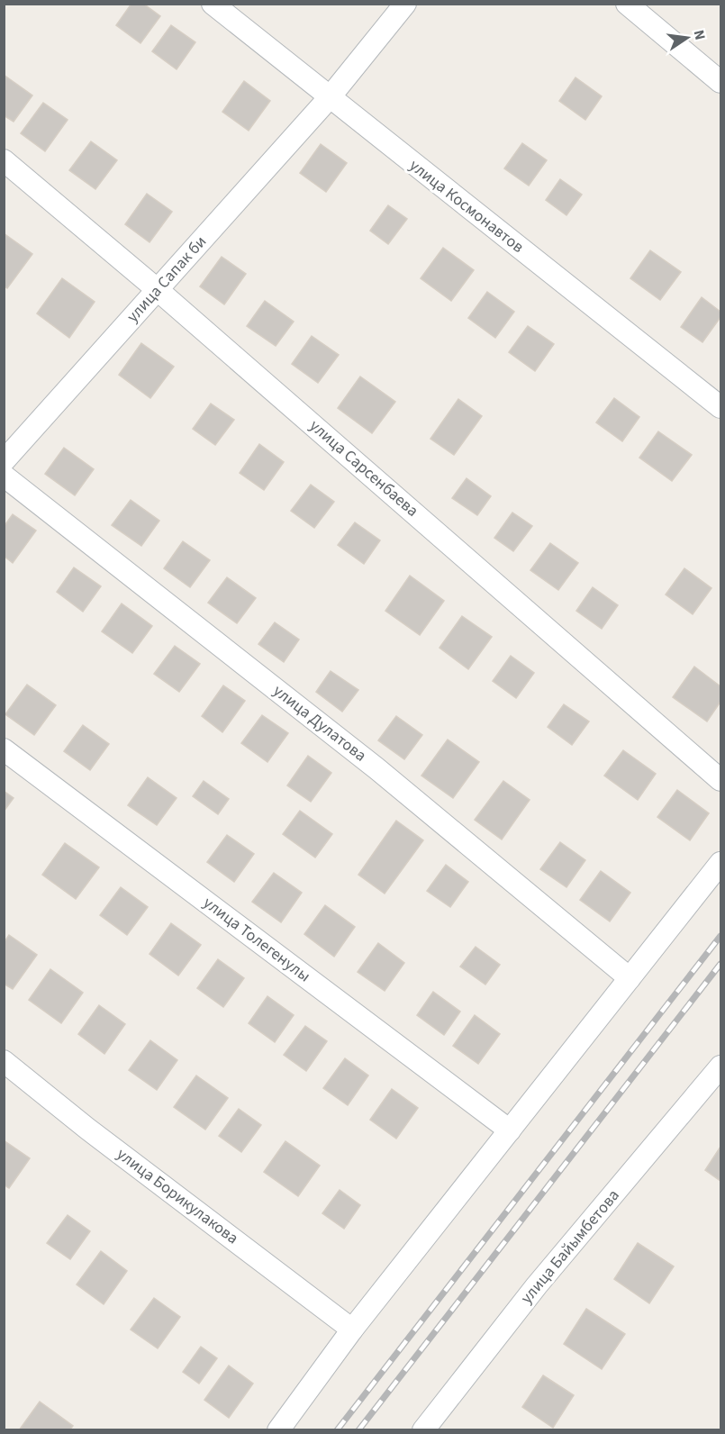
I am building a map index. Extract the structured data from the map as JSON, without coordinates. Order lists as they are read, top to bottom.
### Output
{
  "streets": {
    "street": [
      "улица Космонавтов",
      "улица Сапак би",
      "улица Сарсенбаева",
      "улица Дулатова",
      "улица Толегенулы",
      "улица Борикулакова",
      "улица Байымбетова"
    ]
  },
  "crossings": [
    ["улица Космонавтов", "улица Сапак би"],
    ["улица Сапак би", "улица Сарсенбаева"]
  ],
  "north": "right"
}
